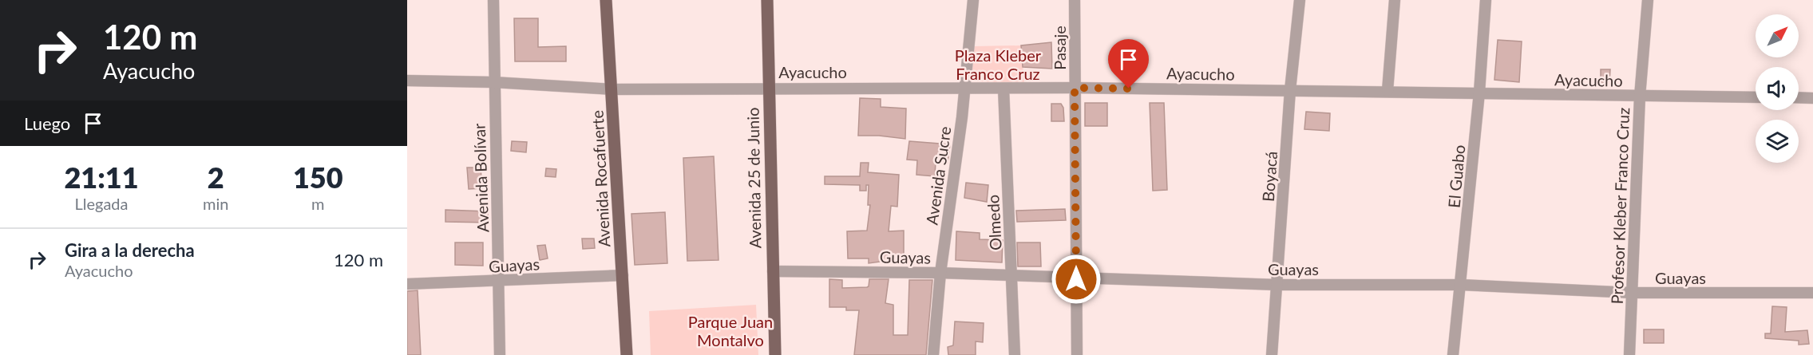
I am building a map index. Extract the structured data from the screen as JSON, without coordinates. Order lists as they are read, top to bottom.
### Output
{
  "streets": {
    "main road": ["Avenida 25 de Junio", "Avenida Rocafuerte"],
    "street": [
      "Pasaje",
      "Ayacucho",
      "Avenida Sucre",
      "Boyacá",
      "El Guabo",
      "Avenida Bolívar",
      "Profesor Kleber Franco Cruz",
      "Olmedo",
      "Guayas"
    ]
  },
  "crossings": [
    ["Pasaje", "Ayacucho"],
    ["Pasaje", "Guayas"],
    ["Ayacucho", "Avenida Sucre"],
    ["Ayacucho", "Boyacá"],
    ["Ayacucho", "El Guabo"],
    ["Ayacucho", "Avenida Bolívar"],
    ["Ayacucho", "Avenida 25 de Junio"],
    ["Ayacucho", "Avenida Rocafuerte"],
    ["Ayacucho", "Profesor Kleber Franco Cruz"],
    ["Ayacucho", "Olmedo"],
    ["Avenida Sucre", "Guayas"],
    ["Boyacá", "Guayas"],
    ["El Guabo", "Guayas"],
    ["Avenida Bolívar", "Guayas"],
    ["Avenida 25 de Junio", "Guayas"],
    ["Avenida Rocafuerte", "Guayas"],
    ["Profesor Kleber Franco Cruz", "Guayas"],
    ["Olmedo", "Guayas"]
  ],
  "parks": ["Plaza Kleber Franco Cruz", "Parque Juan Montalvo"],
  "north": "top right",
  "page": {
    "turn": ["120 m", "Ayacucho"],
    "then": "Luego",
    "eta": [
      "21:11",
      "Llegada",
      "2",
      "min",
      "150",
      "m"
    ],
    "list": [
      {
        "name": "Gira a la derecha",
        "note": "Ayacucho",
        "value": "120 m"
      }
    ]
  }
}
